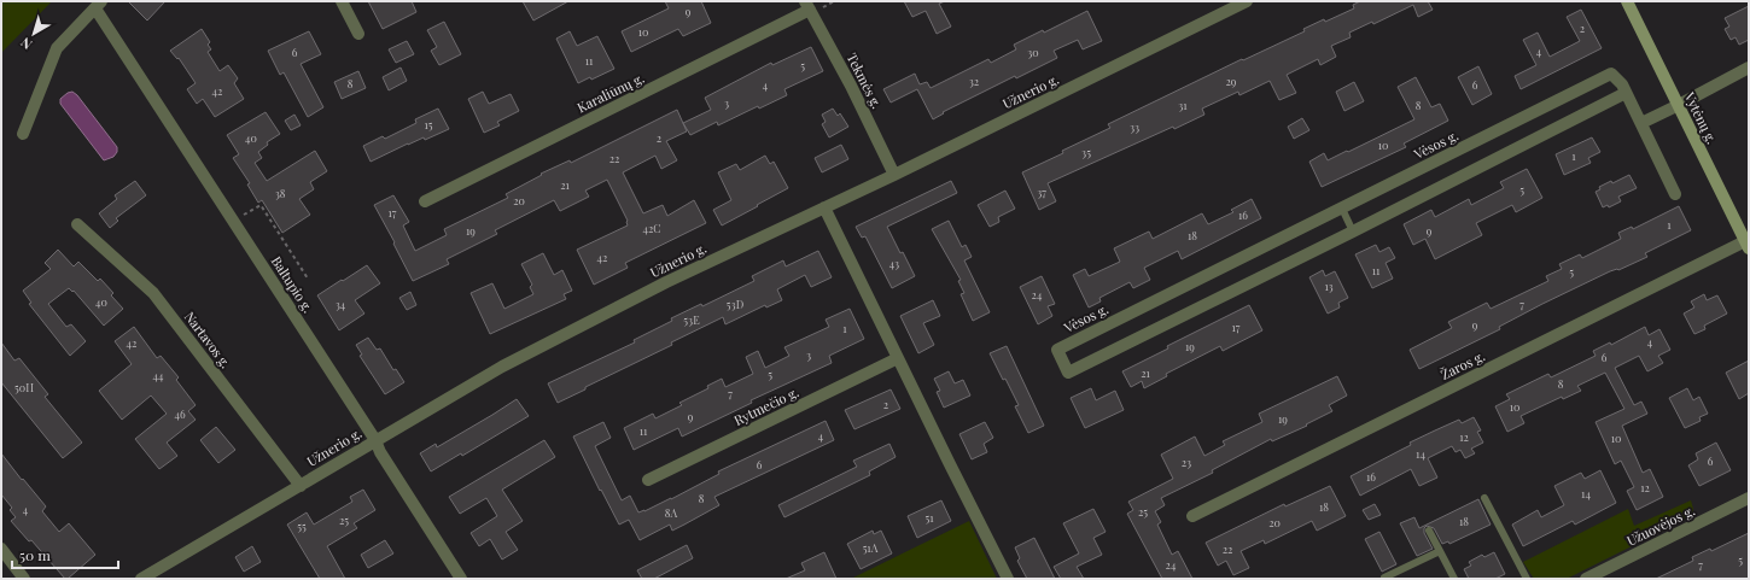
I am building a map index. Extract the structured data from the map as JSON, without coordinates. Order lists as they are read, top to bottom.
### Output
{
  "streets": {
    "main road": ["Vytėnų g."],
    "street": [
      "Tekmės g.",
      "Užnerio g.",
      "Karaliūnų g.",
      "Vėsos g.",
      "Baltupio g.",
      "Nartavos g.",
      "Žaros g.",
      "Rytmečio g.",
      "Užuovėjos g."
    ]
  },
  "crossings": [
    ["Tekmės g.", "Užnerio g."],
    ["Tekmės g.", "Karaliūnų g."],
    ["Užnerio g.", "Baltupio g."],
    ["Užnerio g.", "Nartavos g."],
    ["Vytėnų g.", "Žaros g."]
  ],
  "house_numbers": [
    "9",
    "2",
    "10",
    "4",
    "6",
    "30",
    "11",
    "5",
    "32",
    "29",
    "8",
    "4",
    "6",
    "42",
    "3",
    "31",
    "8",
    "15",
    "33",
    "40",
    "2",
    "10",
    "35",
    "1",
    "22",
    "21",
    "5",
    "37",
    "38",
    "20",
    "17",
    "16",
    "1",
    "42C",
    "19",
    "9",
    "18",
    "42",
    "43",
    "11",
    "5",
    "13",
    "24",
    "40",
    "34",
    "53D",
    "7",
    "53E",
    "9",
    "17",
    "1",
    "4",
    "42",
    "19",
    "3",
    "6",
    "21",
    "5",
    "44",
    "8",
    "50H",
    "7",
    "2",
    "10",
    "46",
    "9",
    "19",
    "11",
    "4",
    "12",
    "10",
    "14",
    "6",
    "23",
    "6",
    "16",
    "12",
    "14",
    "8",
    "18",
    "4",
    "25",
    "8A",
    "51",
    "25",
    "18",
    "20",
    "55",
    "51A",
    "22",
    "5",
    "24",
    "7"
  ],
  "scale_bar": "50 m",
  "north": "bottom left"
}
